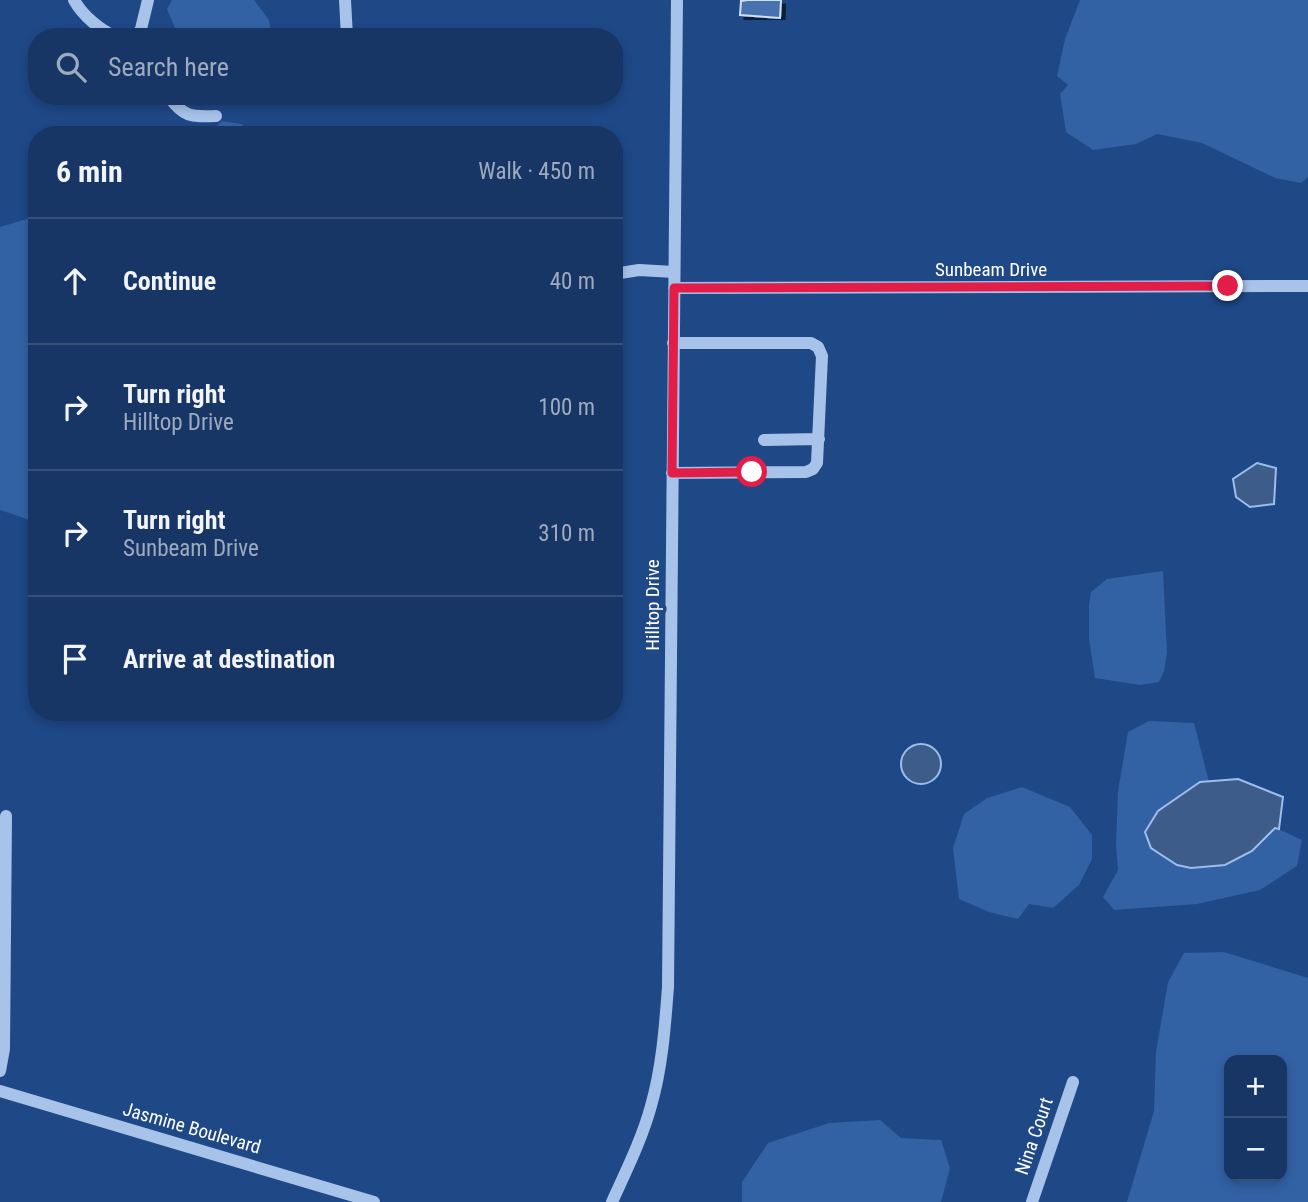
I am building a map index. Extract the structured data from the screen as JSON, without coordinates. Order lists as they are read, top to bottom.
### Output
{
  "streets": {
    "street": [
      "Sunbeam Drive",
      "Hilltop Drive",
      "Jasmine Boulevard",
      "Nina Court"
    ]
  },
  "crossings": [
    ["Sunbeam Drive", "Hilltop Drive"]
  ],
  "page": {
    "search": "Search here",
    "heading": ["6 min", "Walk · 450 m"],
    "list": [
      ["Continue", "40 m"],
      ["Turn right", "Hilltop Drive", "100 m"],
      ["Turn right", "Sunbeam Drive", "310 m"],
      "Arrive at destination"
    ],
    "map_buttons": ["+", "−"]
  }
}
